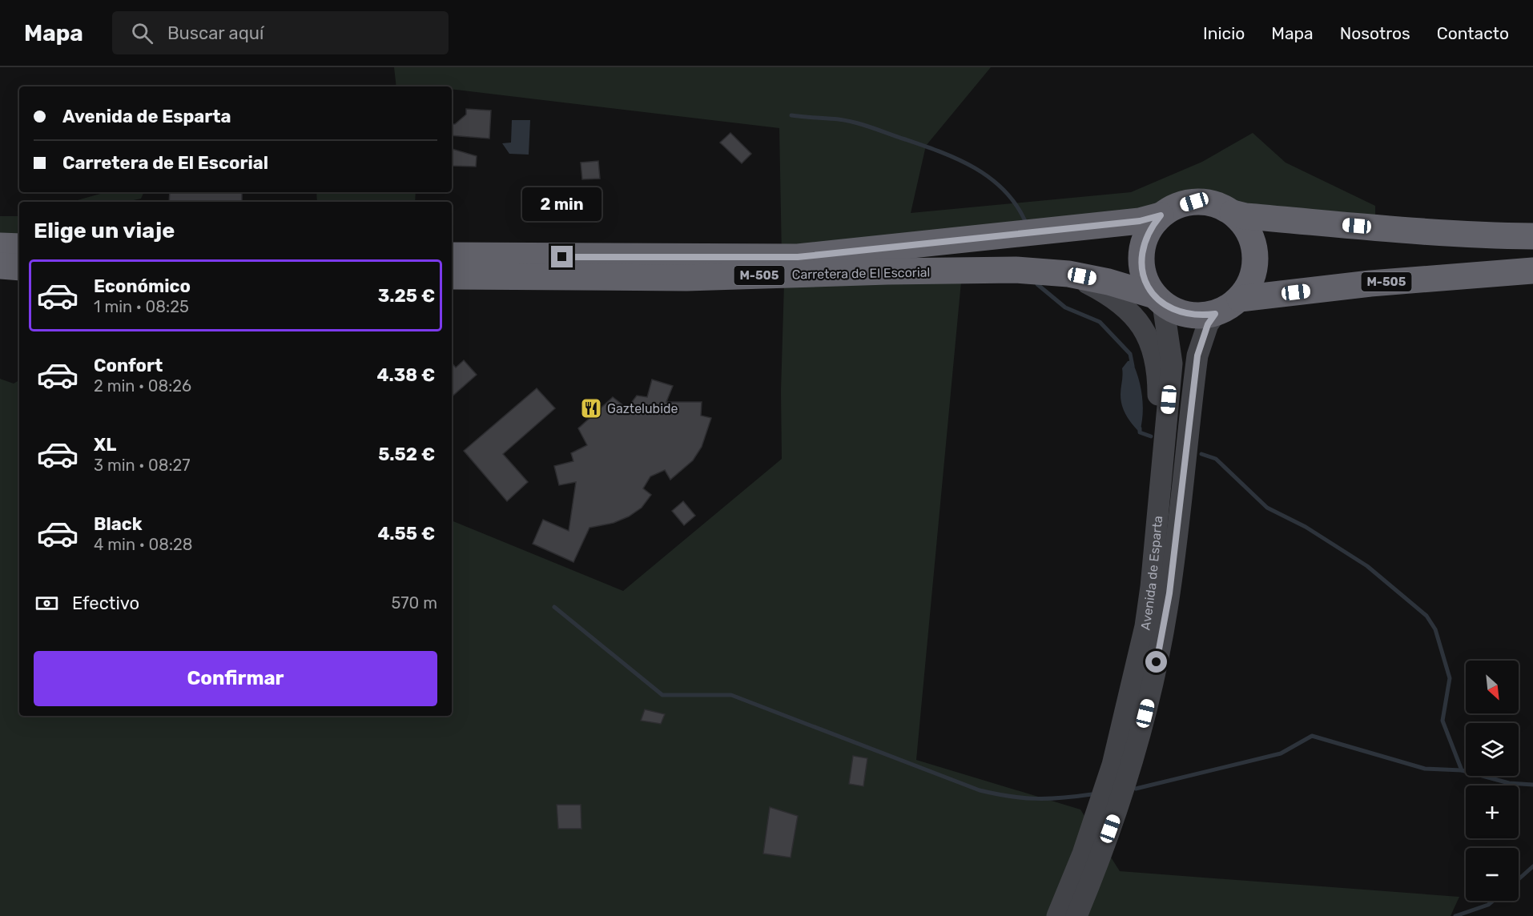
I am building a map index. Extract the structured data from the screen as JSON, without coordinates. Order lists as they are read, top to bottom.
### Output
{
  "streets": {
    "highway": ["Carretera de El Escorial", "M-505"],
    "main road": ["Avenida de Esparta"]
  },
  "crossings": [
    ["Carretera de El Escorial", "M-505"],
    ["Carretera de El Escorial", "Avenida de Esparta"],
    ["M-505", "Avenida de Esparta"]
  ],
  "places": {
    "restaurant": ["Gaztelubide"]
  },
  "north": "bottom right",
  "page": {
    "header": "Mapa",
    "search": "Buscar aquí",
    "nav": [
      "Inicio",
      "Mapa",
      "Nosotros",
      "Contacto"
    ],
    "banner": ["Avenida de Esparta", "Carretera de El Escorial"],
    "bubble": "2 min",
    "heading": "Elige un viaje",
    "list": [
      {
        "name": "Económico",
        "note": "1 min · 08:25",
        "value": "3.25 €"
      },
      {
        "name": "Confort",
        "note": "2 min · 08:26",
        "value": "4.38 €"
      },
      {
        "name": "XL",
        "note": "3 min · 08:27",
        "value": "5.52 €"
      },
      {
        "name": "Black",
        "note": "4 min · 08:28",
        "value": "4.55 €"
      }
    ],
    "pay": ["Efectivo", "570 m"],
    "buttons": "Confirmar",
    "map_buttons": ["+", "−"]
  }
}
